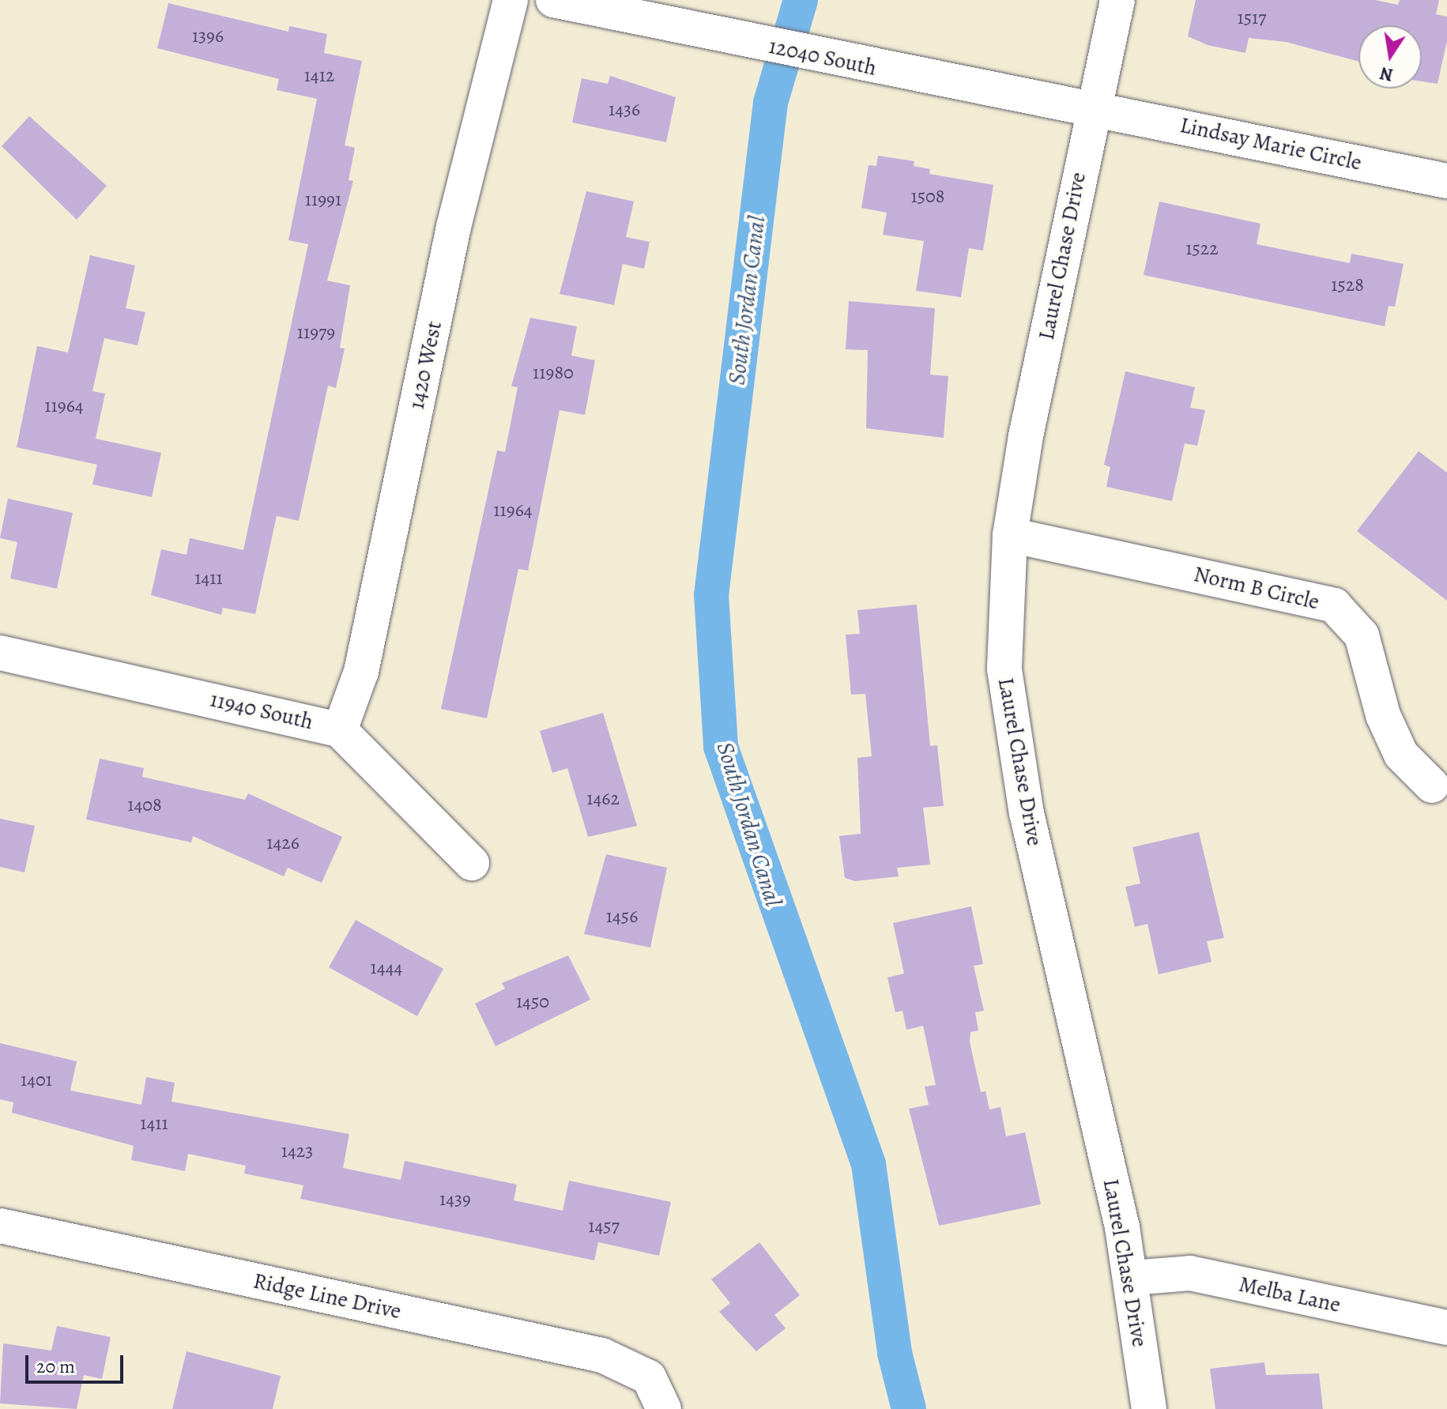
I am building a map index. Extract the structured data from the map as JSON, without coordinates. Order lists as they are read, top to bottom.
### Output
{
  "streets": {
    "street": [
      "12040 South",
      "Lindsay Marie Circle",
      "Laurel Chase Drive",
      "1420 West",
      "Norm B Circle",
      "11940 South",
      "Melba Lane",
      "Ridge Line Drive"
    ]
  },
  "crossings": [
    ["12040 South", "Lindsay Marie Circle"],
    ["12040 South", "Laurel Chase Drive"],
    ["Lindsay Marie Circle", "Laurel Chase Drive"],
    ["Laurel Chase Drive", "Norm B Circle"],
    ["Laurel Chase Drive", "Melba Lane"],
    ["1420 West", "11940 South"]
  ],
  "water": ["South Jordan Canal"],
  "house_numbers": [
    "1517",
    "1396",
    "1412",
    "1436",
    "1508",
    "11991",
    "1522",
    "1528",
    "11979",
    "11980",
    "11964",
    "11964",
    "1411",
    "1462",
    "1408",
    "1426",
    "1456",
    "1444",
    "1450",
    "1401",
    "1411",
    "1423",
    "1439",
    "1457"
  ],
  "scale_bar": "20 m",
  "north": "bottom"
}
